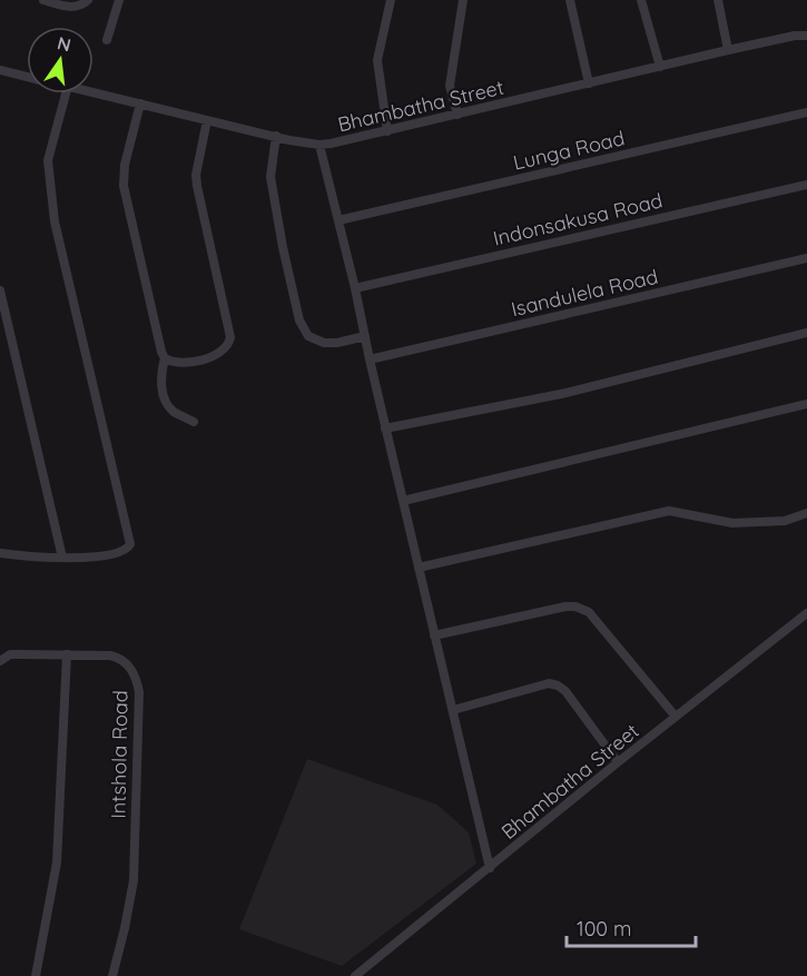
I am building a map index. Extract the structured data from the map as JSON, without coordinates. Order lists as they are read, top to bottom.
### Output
{
  "streets": {
    "street": [
      "Bhambatha Street",
      "Lunga Road",
      "Indonsakusa Road",
      "Isandulela Road",
      "Intshola Road"
    ]
  },
  "scale_bar": "100 m",
  "north": "top"
}
